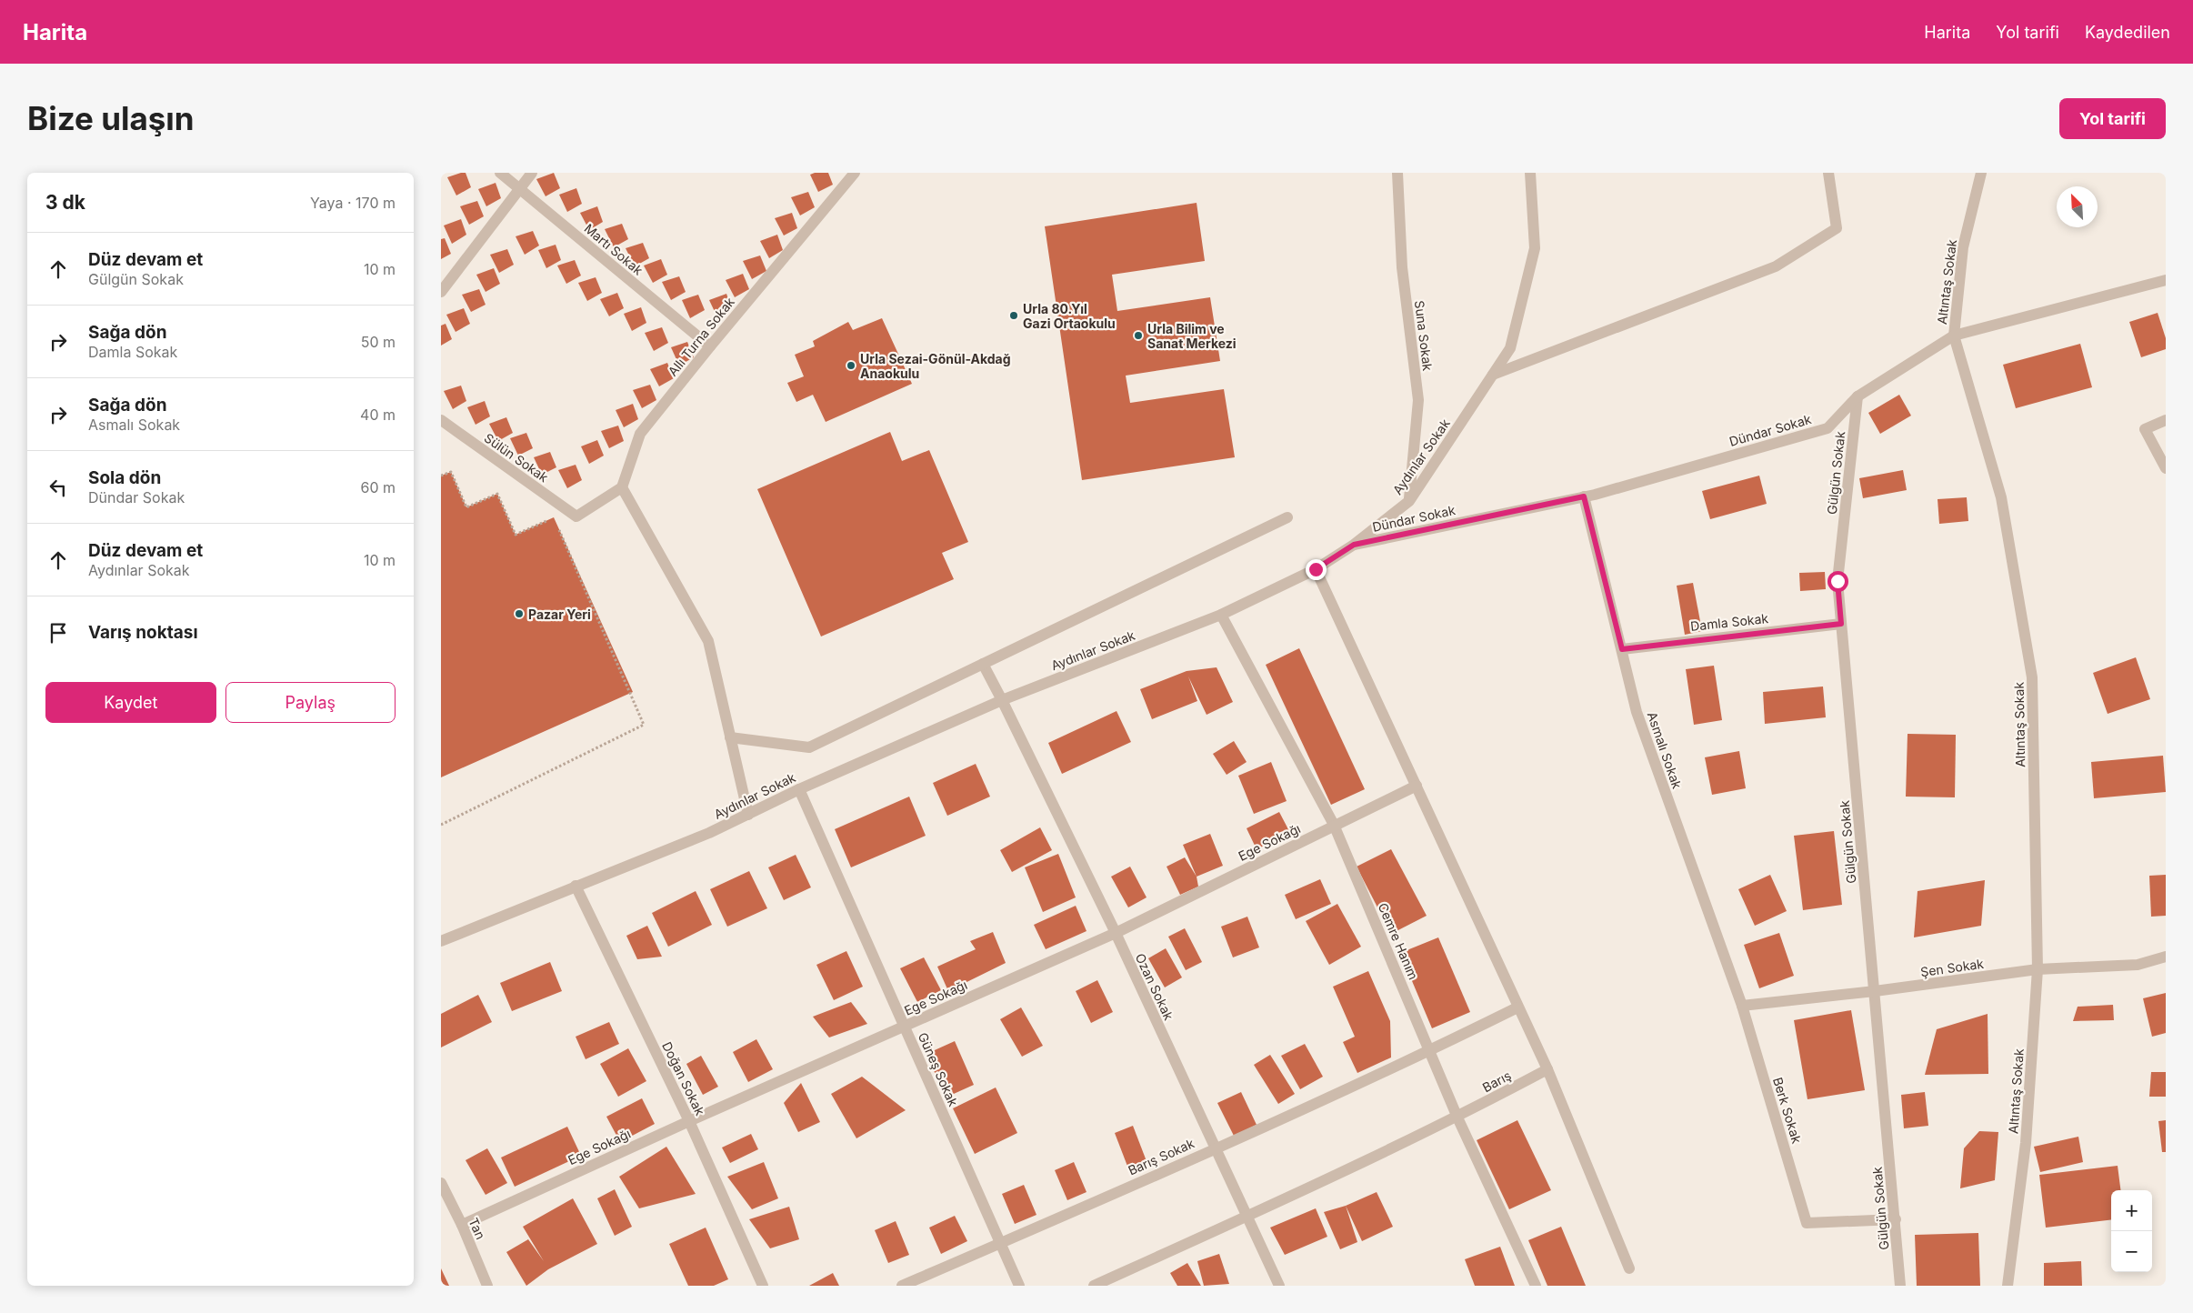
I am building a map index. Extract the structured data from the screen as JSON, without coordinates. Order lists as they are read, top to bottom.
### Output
{
  "streets": {
    "street": [
      "Martı Sokak",
      "Altıntaş Sokak",
      "Suna Sokak",
      "Allı Turna Sokak",
      "Dündar Sokak",
      "Aydınlar Sokak",
      "Sülün Sokak",
      "Gülgün Sokak",
      "Damla Sokak",
      "Asmalı Sokak",
      "Ege Sokağı",
      "Cemre Hanım",
      "Şen Sokak",
      "Ozan Sokak",
      "Güneş Sokak",
      "Doğan Sokak",
      "Barış",
      "Berk Sokak",
      "Barış Sokak",
      "Tan"
    ]
  },
  "crossings": [
    ["Martı Sokak", "Allı Turna Sokak"],
    ["Altıntaş Sokak", "Dündar Sokak"],
    ["Altıntaş Sokak", "Şen Sokak"],
    ["Suna Sokak", "Aydınlar Sokak"],
    ["Allı Turna Sokak", "Sülün Sokak"],
    ["Dündar Sokak", "Aydınlar Sokak"],
    ["Dündar Sokak", "Gülgün Sokak"],
    ["Dündar Sokak", "Asmalı Sokak"],
    ["Aydınlar Sokak", "Cemre Hanım"],
    ["Aydınlar Sokak", "Ozan Sokak"],
    ["Aydınlar Sokak", "Güneş Sokak"],
    ["Aydınlar Sokak", "Doğan Sokak"],
    ["Gülgün Sokak", "Damla Sokak"],
    ["Gülgün Sokak", "Şen Sokak"],
    ["Gülgün Sokak", "Berk Sokak"],
    ["Damla Sokak", "Asmalı Sokak"],
    ["Asmalı Sokak", "Şen Sokak"],
    ["Asmalı Sokak", "Berk Sokak"],
    ["Ege Sokağı", "Cemre Hanım"],
    ["Ege Sokağı", "Ozan Sokak"],
    ["Ege Sokağı", "Güneş Sokak"],
    ["Ege Sokağı", "Doğan Sokak"],
    ["Ege Sokağı", "Tan"],
    ["Cemre Hanım", "Barış"],
    ["Cemre Hanım", "Barış Sokak"],
    ["Şen Sokak", "Berk Sokak"],
    ["Ozan Sokak", "Barış Sokak"],
    ["Güneş Sokak", "Barış Sokak"]
  ],
  "places": [
    "Urla 80.Yıl Gazi Ortaokulu",
    "Urla Bilim ve Sanat Merkezi",
    "Urla Sezai-Gönül-Akdağ Anaokulu",
    "Pazar Yeri"
  ],
  "north": "top left",
  "page": {
    "header": "Harita",
    "nav": ["Harita", "Yol tarifi", "Kaydedilen"],
    "buttons": [
      "Yol tarifi",
      ["Kaydet", "Paylaş"]
    ],
    "title": "Bize ulaşın",
    "heading": ["3 dk", "Yaya · 170 m"],
    "list": [
      ["Düz devam et", "Gülgün Sokak", "10 m"],
      ["Sağa dön", "Damla Sokak", "50 m"],
      ["Sağa dön", "Asmalı Sokak", "40 m"],
      ["Sola dön", "Dündar Sokak", "60 m"],
      ["Düz devam et", "Aydınlar Sokak", "10 m"],
      "Varış noktası"
    ],
    "map_buttons": ["+", "−"]
  }
}
